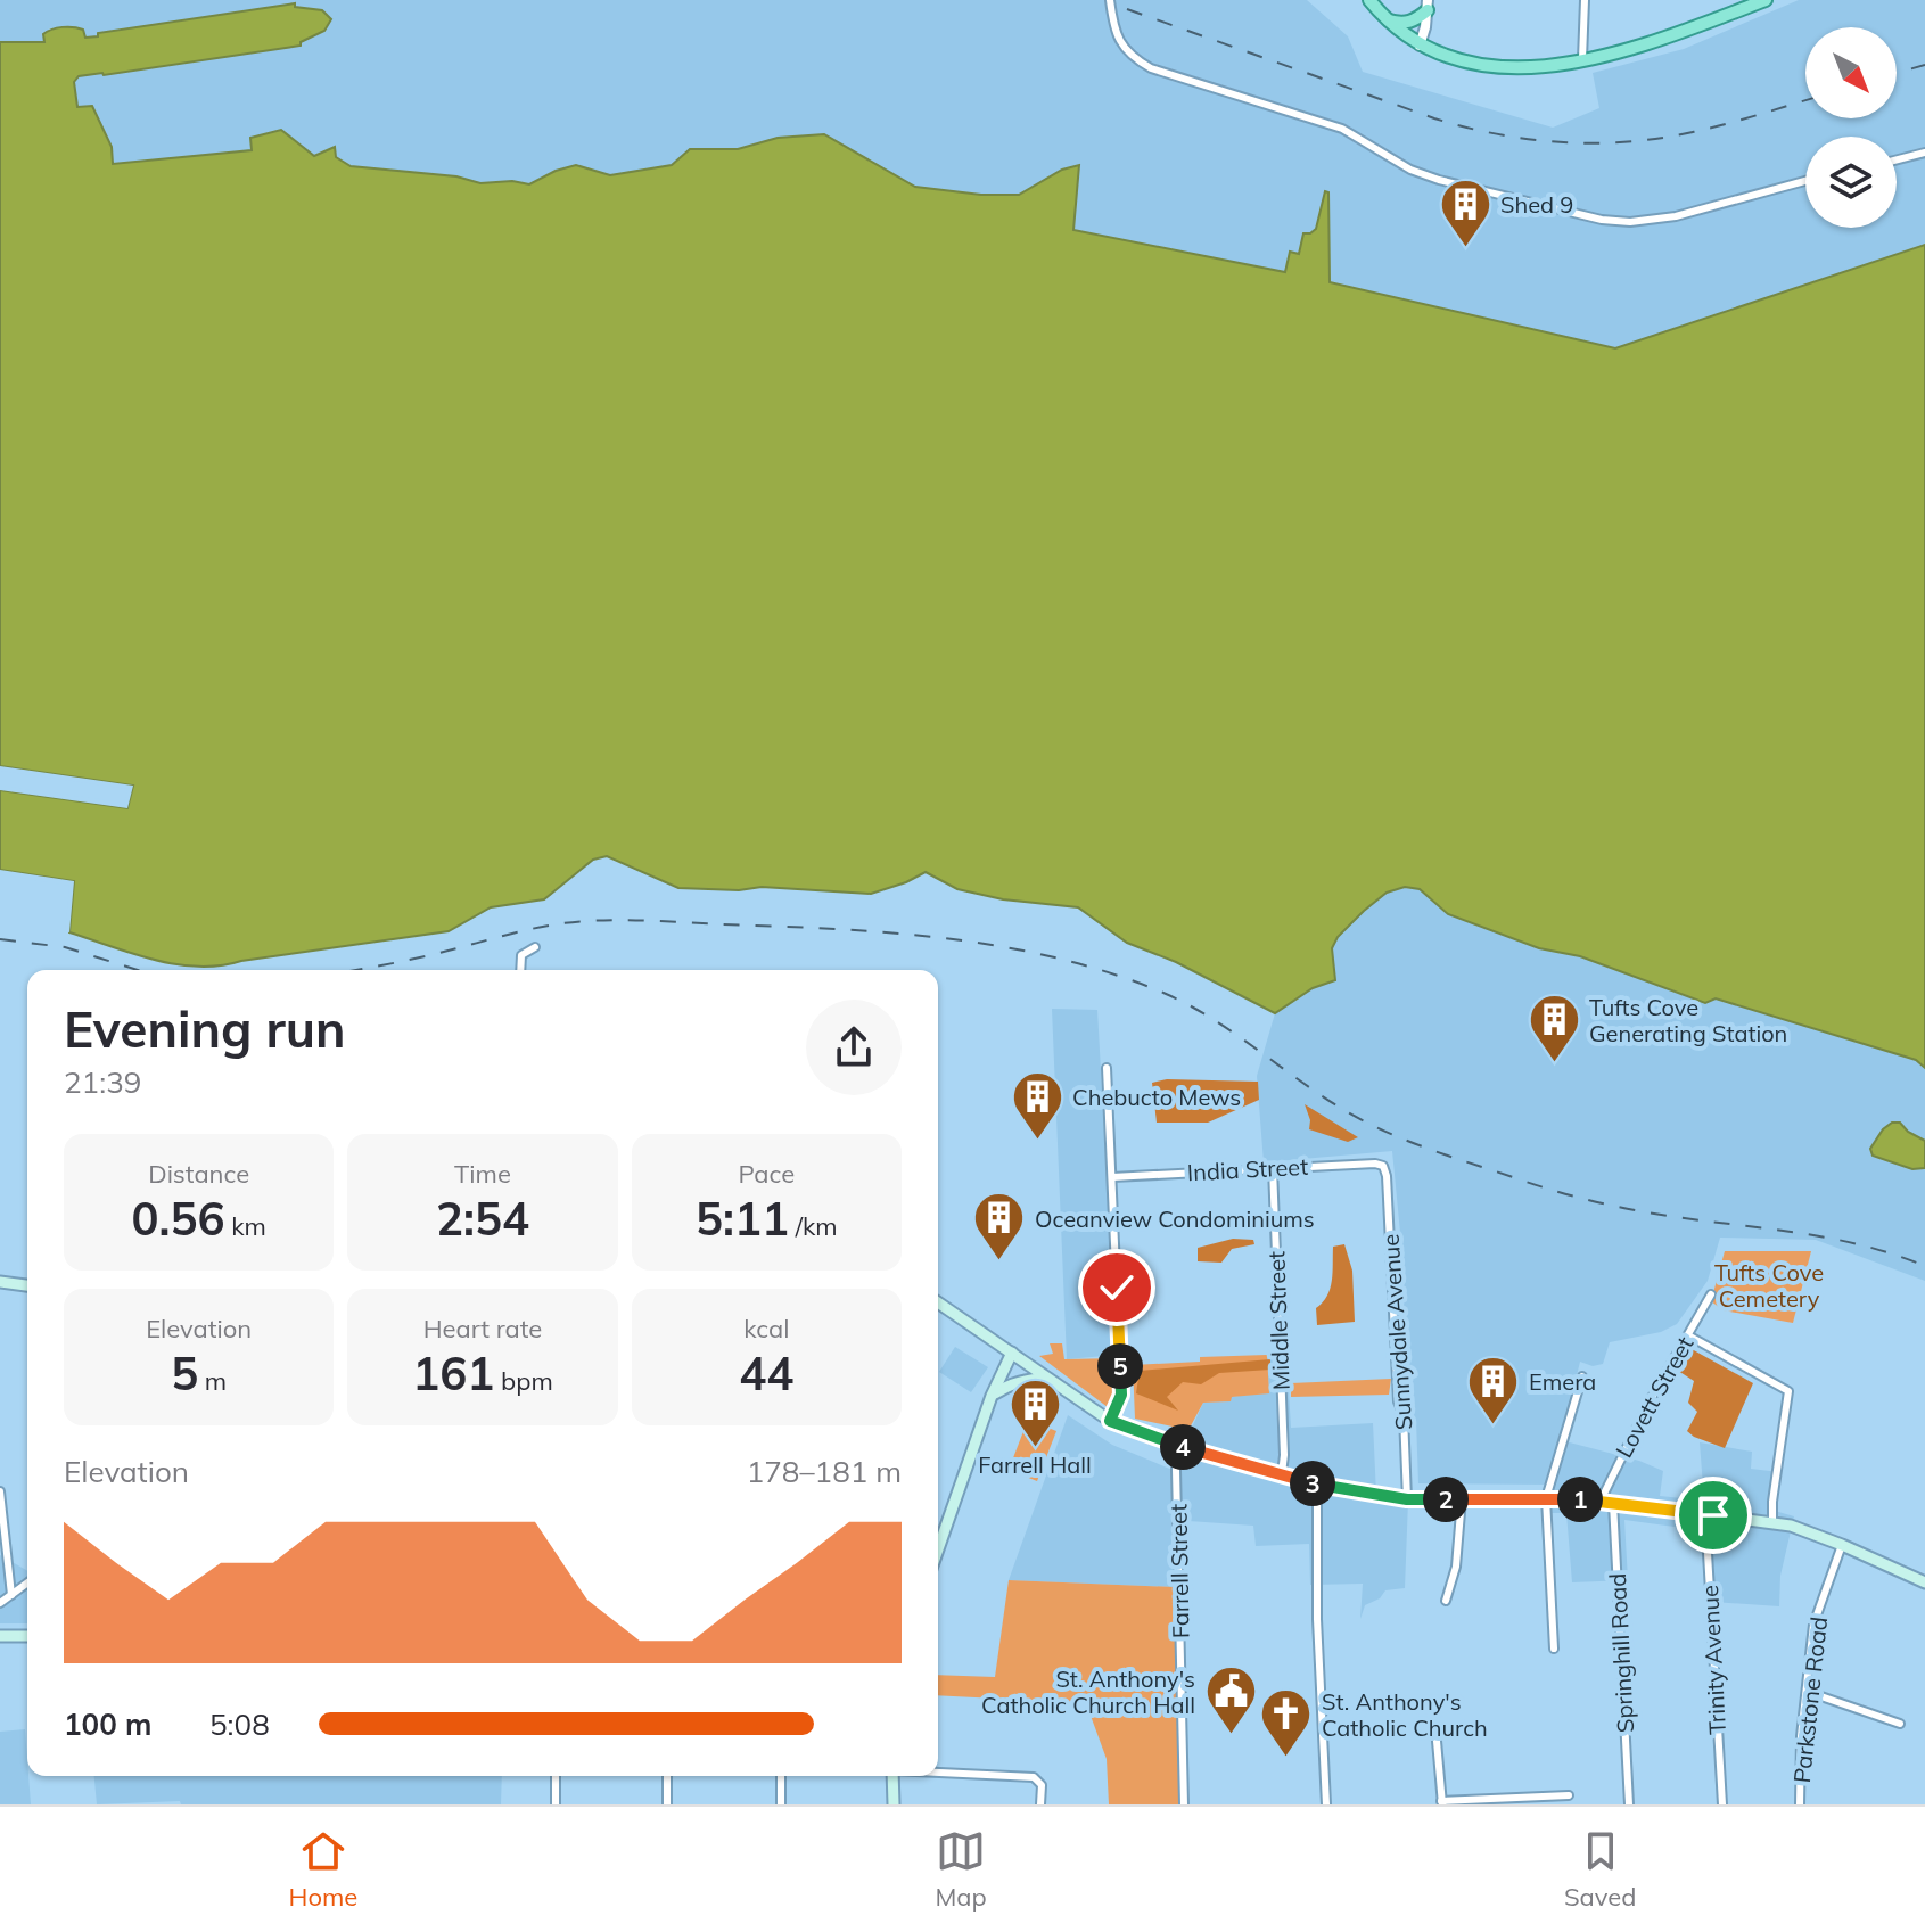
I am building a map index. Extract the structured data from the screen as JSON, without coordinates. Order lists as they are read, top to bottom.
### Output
{
  "streets": {
    "street": [
      "India Street",
      "Middle Street",
      "Sunnydale Avenue",
      "Lovett Street",
      "Farrell Street",
      "Springhill Road",
      "Trinity Avenue",
      "Parkstone Road"
    ]
  },
  "crossings": [
    ["India Street", "Middle Street"],
    ["India Street", "Sunnydale Avenue"]
  ],
  "parks": ["Tufts Cove Cemetery"],
  "places": {
    "building": [
      "Shed 9",
      "Tufts Cove Generating Station",
      "Chebucto Mews",
      "Oceanview Condominiums",
      "Emera",
      "Farrell Hall"
    ],
    "public building": ["St. Anthony's Catholic Church Hall"],
    "church": ["St. Anthony's Catholic Church"]
  },
  "north": "bottom right",
  "page": {
    "heading": ["Evening run", "21:39"],
    "stats": [
      ["Distance", "0.56 km"],
      ["Time", "2:54"],
      ["Pace", "5:11 /km"],
      ["Elevation", "5 m"],
      ["Heart rate", "161 bpm"],
      ["kcal", "44"]
    ],
    "pins": [
      "5",
      "4",
      "3",
      "1",
      "2"
    ],
    "chart": ["Elevation", "178–181 m"],
    "list": [
      {
        "name": "100 m",
        "note": "5:08"
      }
    ],
    "tabs": ["Home", "Map", "Saved"]
  }
}
